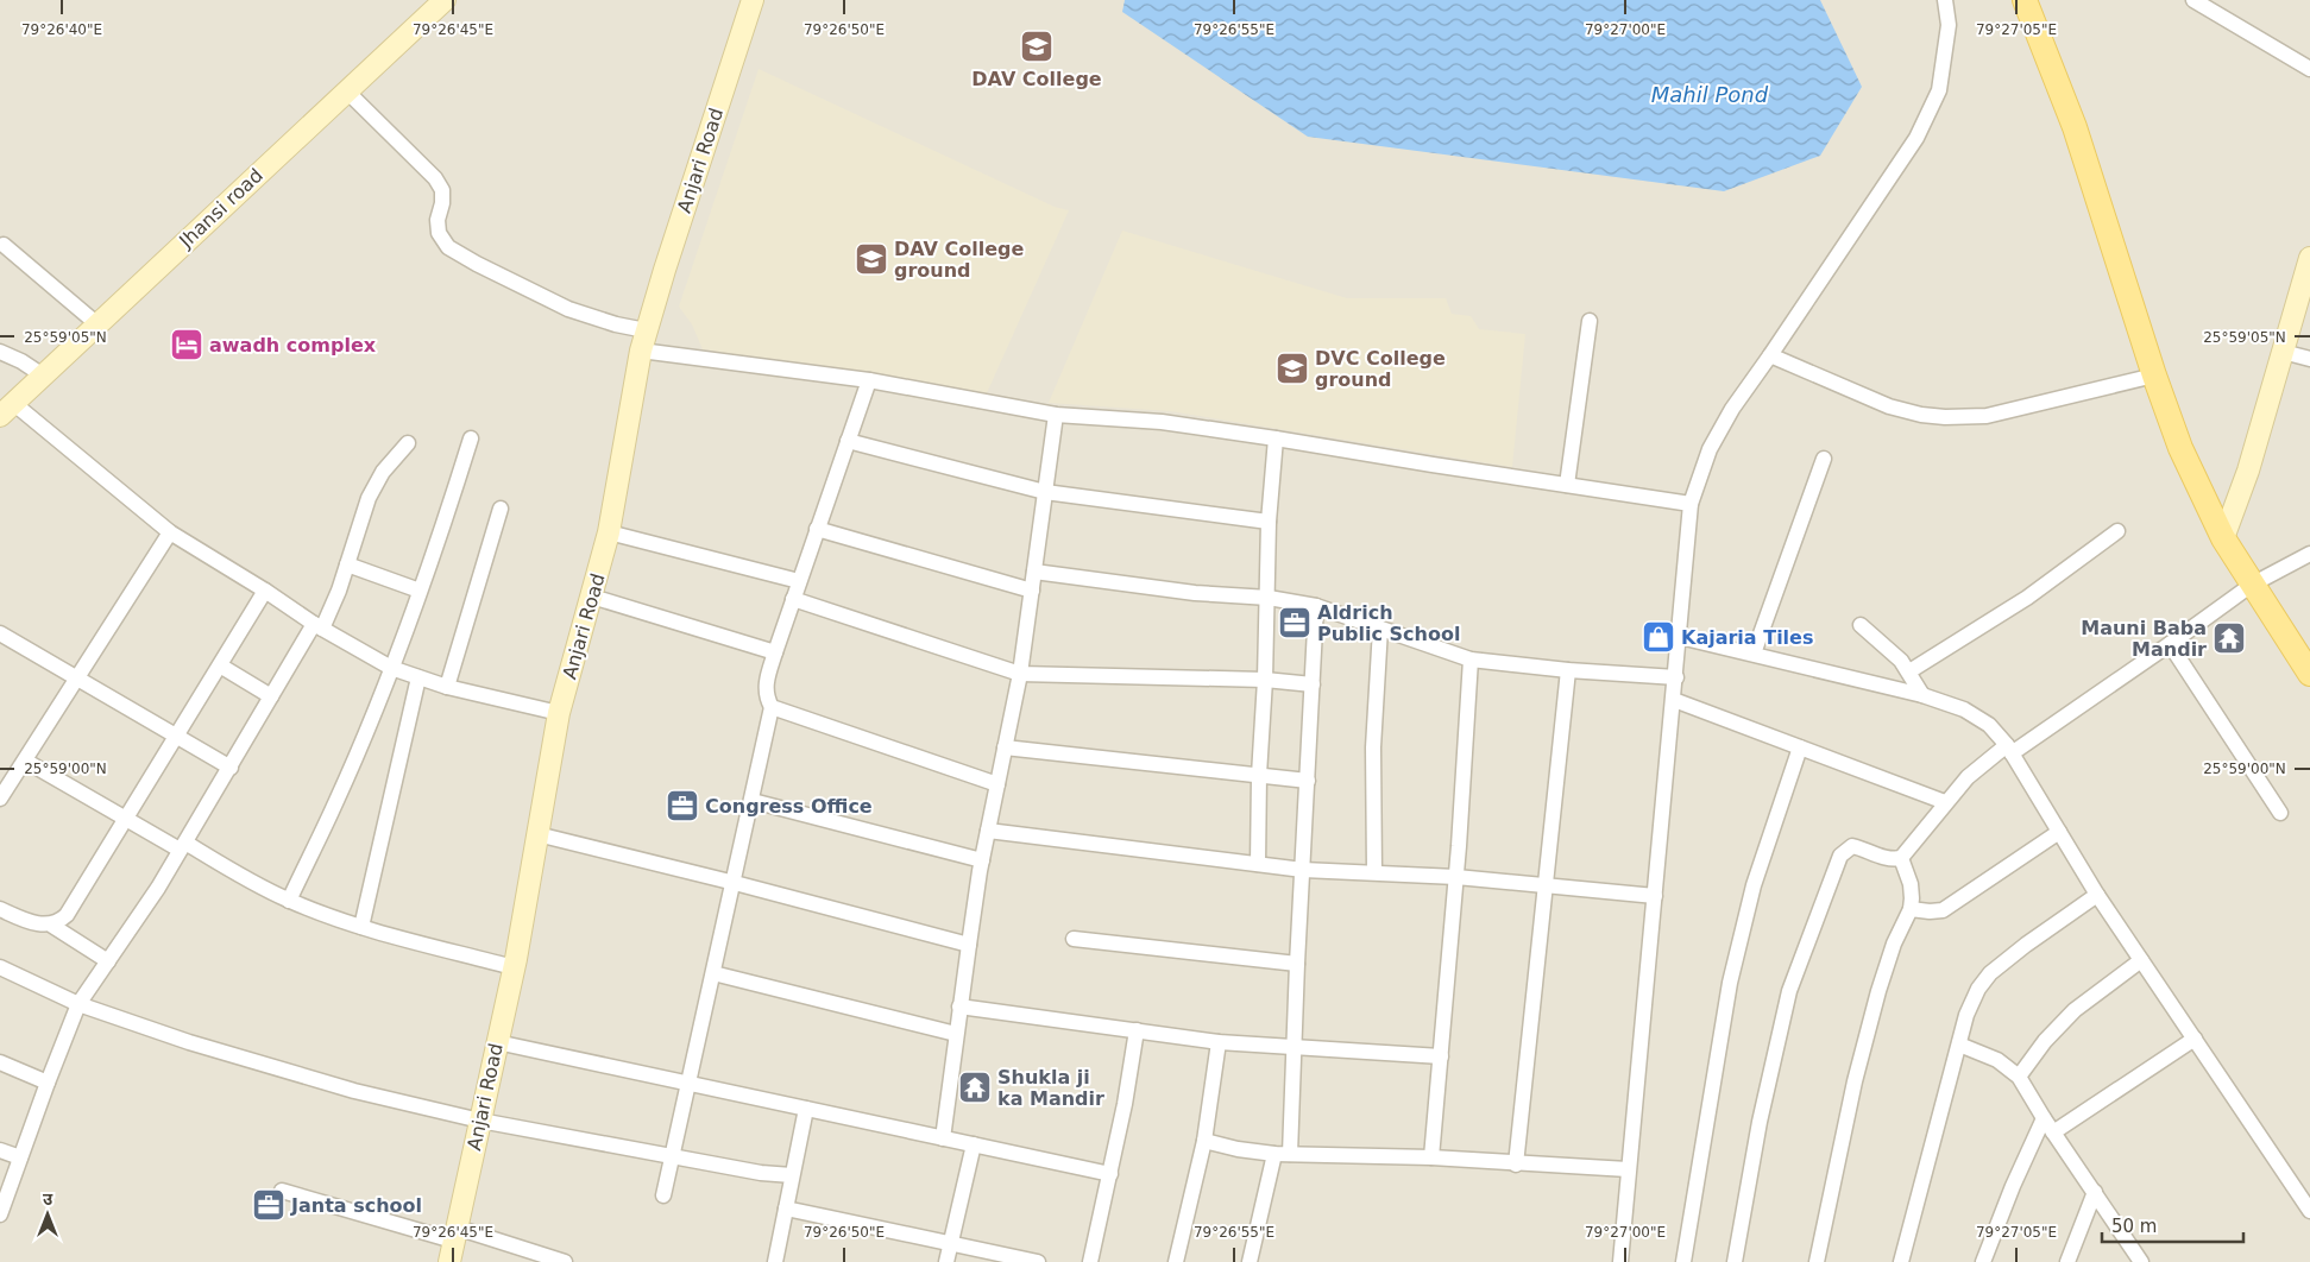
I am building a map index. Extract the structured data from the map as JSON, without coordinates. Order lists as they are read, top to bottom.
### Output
{
  "streets": {
    "street": ["Anjari Road", "Jhansi road"]
  },
  "water": ["Mahil Pond"],
  "places": {
    "school or university": ["DAV College", "DAV College ground", "DVC College ground"],
    "hotel": ["awadh complex"],
    "office": ["Aldrich Public School", "Congress Office", "Janta school"],
    "shop": ["Kajaria Tiles"],
    "temple": ["Mauni Baba Mandir", "Shukla ji ka Mandir"]
  },
  "scale_bar": "50 m",
  "north": "top",
  "coordinates": [
    "79°26'40\"E",
    "79°26'45\"E",
    "79°26'50\"E",
    "79°26'55\"E",
    "79°27'00\"E",
    "79°27'05\"E",
    "25°59'05\"N",
    "25°59'00\"N"
  ]
}
